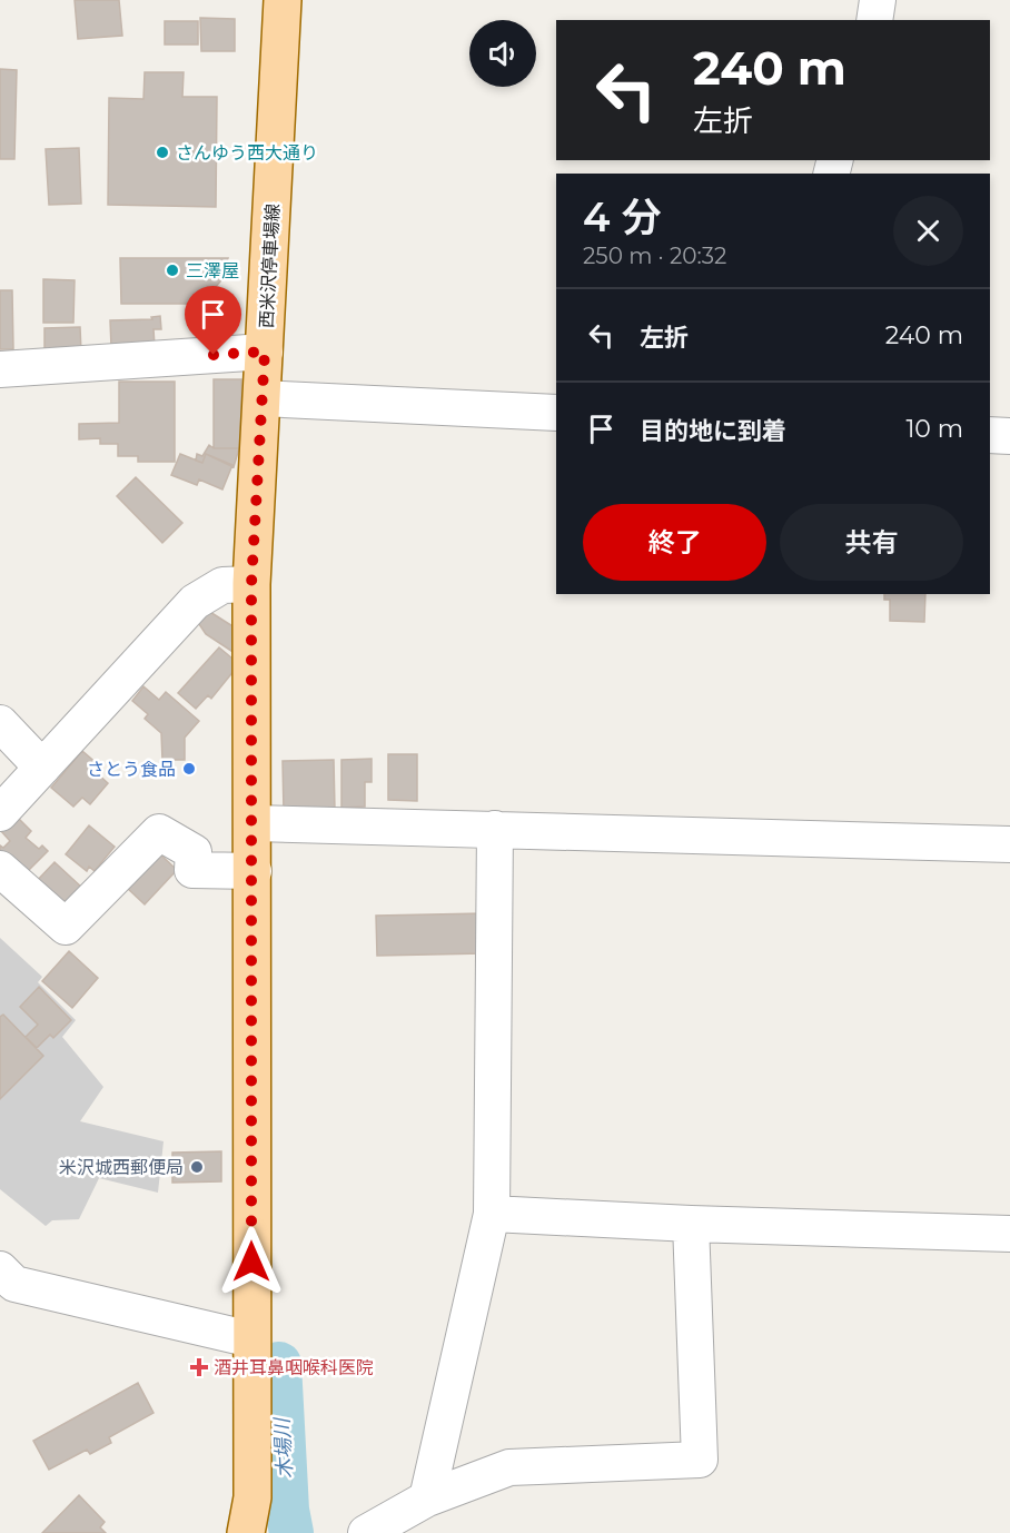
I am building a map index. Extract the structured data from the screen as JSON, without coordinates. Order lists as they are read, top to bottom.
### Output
{
  "streets": {
    "main road": ["西米沢停車場線"]
  },
  "water": ["木場川"],
  "places": {
    "other": [
      "さんゆう西大通り",
      "三澤屋",
      "さとう食品",
      "米沢城西郵便局"
    ],
    "health": ["酒井耳鼻咽喉科医院"]
  },
  "page": {
    "turn": ["240 m", "左折"],
    "heading": ["4 分", "250 m · 20:32"],
    "list": [
      {
        "name": "左折",
        "value": "240 m"
      },
      {
        "name": "目的地に到着",
        "value": "10 m"
      }
    ],
    "buttons": ["終了", "共有"]
  }
}
